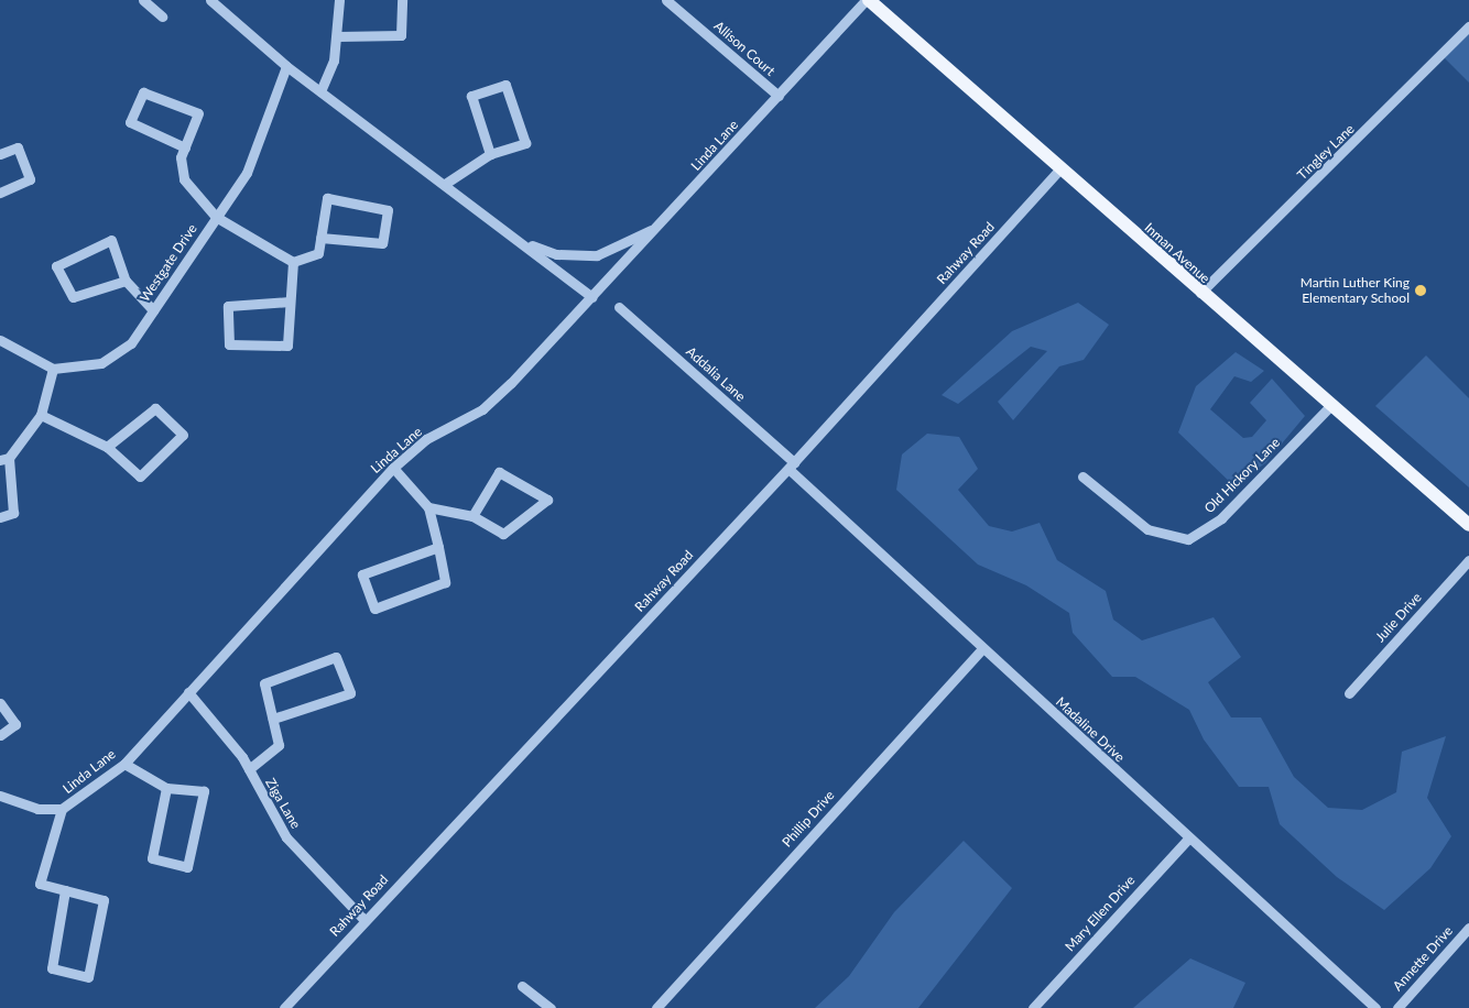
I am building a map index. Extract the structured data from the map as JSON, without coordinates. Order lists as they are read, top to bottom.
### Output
{
  "streets": {
    "main road": ["Inman Avenue"],
    "street": [
      "Allison Court",
      "Linda Lane",
      "Tingley Lane",
      "Rahway Road",
      "Westgate Drive",
      "Addalia Lane",
      "Old Hickory Lane",
      "Julie Drive",
      "Madaline Drive",
      "Ziga Lane",
      "Phillip Drive",
      "Mary Ellen Drive",
      "Annette Drive"
    ]
  },
  "crossings": [
    ["Allison Court", "Linda Lane"],
    ["Linda Lane", "Inman Avenue"],
    ["Linda Lane", "Ziga Lane"],
    ["Tingley Lane", "Inman Avenue"],
    ["Rahway Road", "Inman Avenue"],
    ["Rahway Road", "Addalia Lane"],
    ["Rahway Road", "Madaline Drive"],
    ["Rahway Road", "Ziga Lane"],
    ["Inman Avenue", "Old Hickory Lane"],
    ["Addalia Lane", "Madaline Drive"],
    ["Madaline Drive", "Phillip Drive"],
    ["Madaline Drive", "Mary Ellen Drive"]
  ],
  "places": ["Martin Luther King Elementary School"]
}
